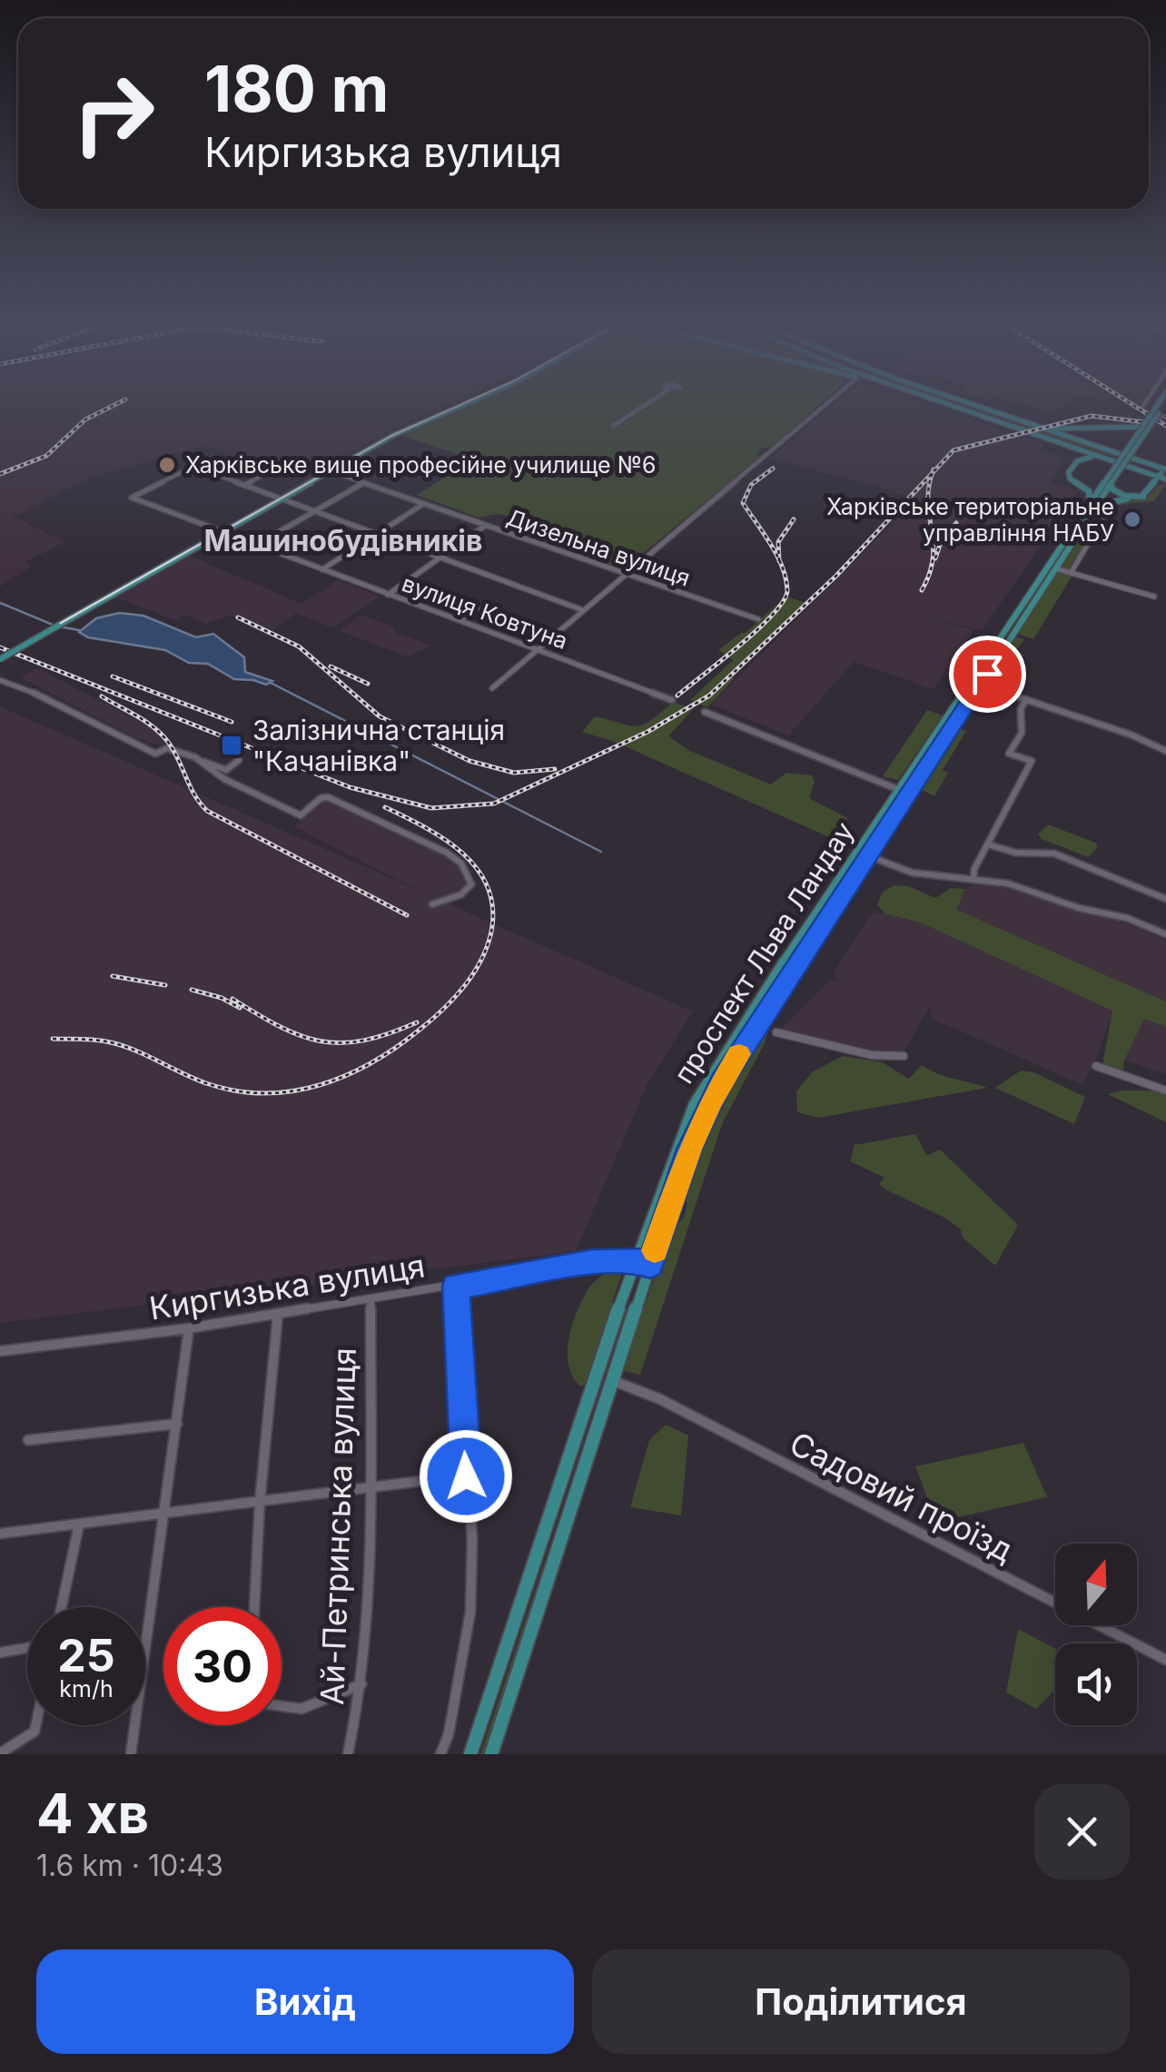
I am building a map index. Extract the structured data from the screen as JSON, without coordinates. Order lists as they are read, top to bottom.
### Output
{
  "streets": {
    "main road": ["проспект Льва Ландау"],
    "street": [
      "Дизельна вулиця",
      "вулиця Ковтуна",
      "Киргизька вулиця",
      "Садовий проїзд",
      "Ай-Петринська вулиця"
    ]
  },
  "crossings": [
    ["проспект Льва Ландау", "Киргизька вулиця"],
    ["проспект Льва Ландау", "Садовий проїзд"],
    ["Киргизька вулиця", "Ай-Петринська вулиця"]
  ],
  "districts": ["Машинобудівників"],
  "places": {
    "other": ["Харківське вище професійне училище №6", "Харківське територіальне управління НАБУ"],
    "transit": ["Залізнична станція \"Качанівка\""]
  },
  "north": "top",
  "page": {
    "turn": ["180 m", "Киргизька вулиця"],
    "speed": "25 km/h",
    "limit": "30",
    "heading": ["4 хв", "1.6 km · 10:43"],
    "buttons": ["Вихід", "Поділитися"]
  }
}
